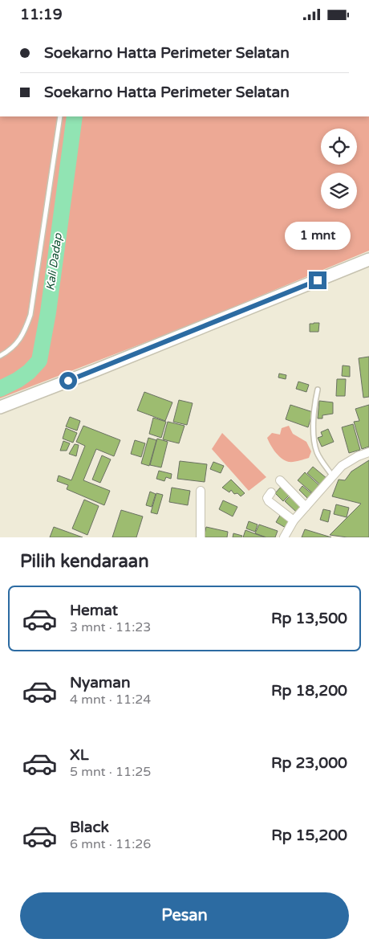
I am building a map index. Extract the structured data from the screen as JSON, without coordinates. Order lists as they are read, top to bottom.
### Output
{
  "water": ["Kali Dadap"],
  "page": {
    "status": "11:19",
    "banner": ["Soekarno Hatta Perimeter Selatan", "Soekarno Hatta Perimeter Selatan"],
    "bubble": "1 mnt",
    "heading": "Pilih kendaraan",
    "list": [
      {
        "name": "Hemat",
        "note": "3 mnt · 11:23",
        "value": "Rp 13,500"
      },
      {
        "name": "Nyaman",
        "note": "4 mnt · 11:24",
        "value": "Rp 18,200"
      },
      {
        "name": "XL",
        "note": "5 mnt · 11:25",
        "value": "Rp 23,000"
      },
      {
        "name": "Black",
        "note": "6 mnt · 11:26",
        "value": "Rp 15,200"
      }
    ],
    "buttons": "Pesan"
  }
}
